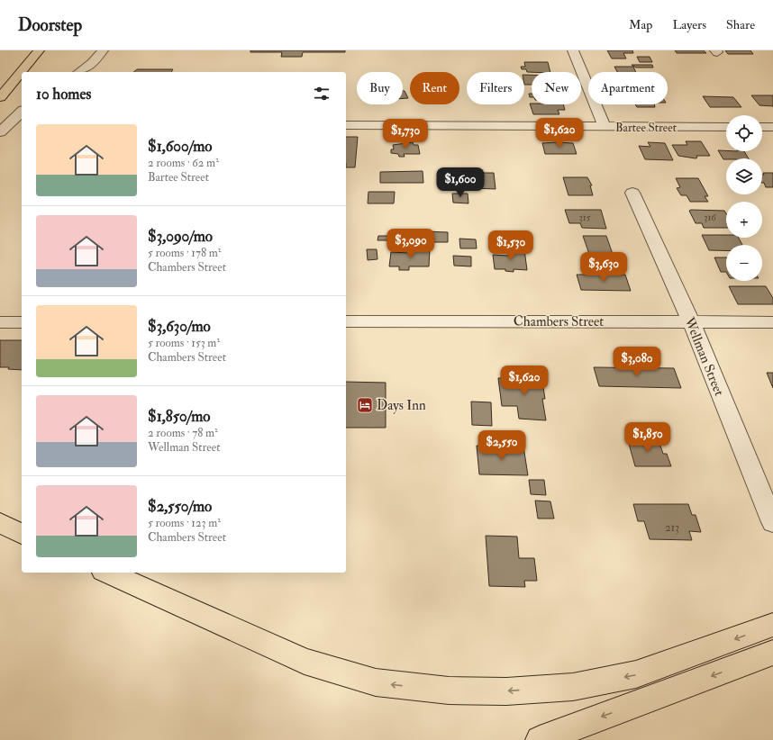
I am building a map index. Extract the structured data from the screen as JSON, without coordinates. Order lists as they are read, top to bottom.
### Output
{
  "streets": {
    "street": ["Bartee Street", "Chambers Street", "Wellman Street"]
  },
  "crossings": [
    ["Chambers Street", "Wellman Street"]
  ],
  "places": {
    "hotel": ["Days Inn"]
  },
  "house_numbers": ["315", "316", "213"],
  "page": {
    "header": "Doorstep",
    "nav": ["Map", "Layers", "Share"],
    "chip": [
      "Buy",
      "Rent",
      "Filters",
      "New",
      "Apartment"
    ],
    "heading": "10 homes",
    "map_buttons": ["+", "−"],
    "list": [
      {
        "name": "$1,600/mo",
        "note": "2 rooms · 62 m² · Bartee Street"
      },
      {
        "name": "$3,090/mo",
        "note": "5 rooms · 178 m² · Chambers Street"
      },
      {
        "name": "$3,630/mo",
        "note": "5 rooms · 153 m² · Chambers Street"
      },
      {
        "name": "$1,850/mo",
        "note": "2 rooms · 78 m² · Wellman Street"
      },
      {
        "name": "$2,550/mo",
        "note": "5 rooms · 123 m² · Chambers Street"
      }
    ],
    "price": [
      "$1,620",
      "$1,730",
      "$1,600",
      "$3,090",
      "$1,530",
      "$3,630",
      "$3,080",
      "$1,620",
      "$1,850",
      "$2,550"
    ]
  }
}
